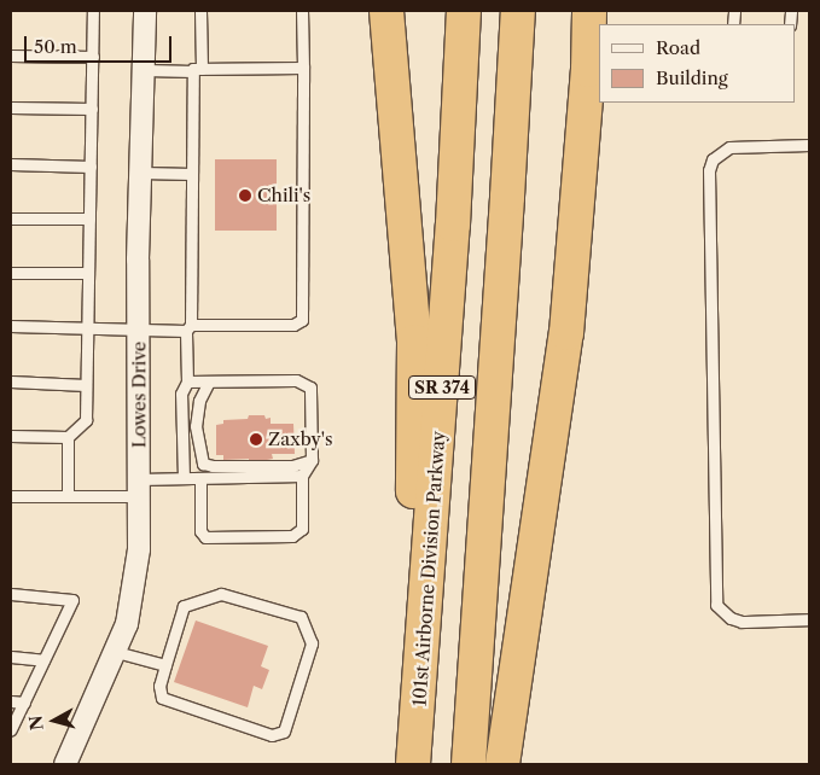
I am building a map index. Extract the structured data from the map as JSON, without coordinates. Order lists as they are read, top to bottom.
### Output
{
  "streets": {
    "highway": ["SR 374", "101st Airborne Division Parkway"],
    "street": ["Lowes Drive"]
  },
  "places": ["Chili's", "Zaxby's"],
  "legend": ["Road", "Building"],
  "scale_bar": "50 m",
  "north": "left"
}
